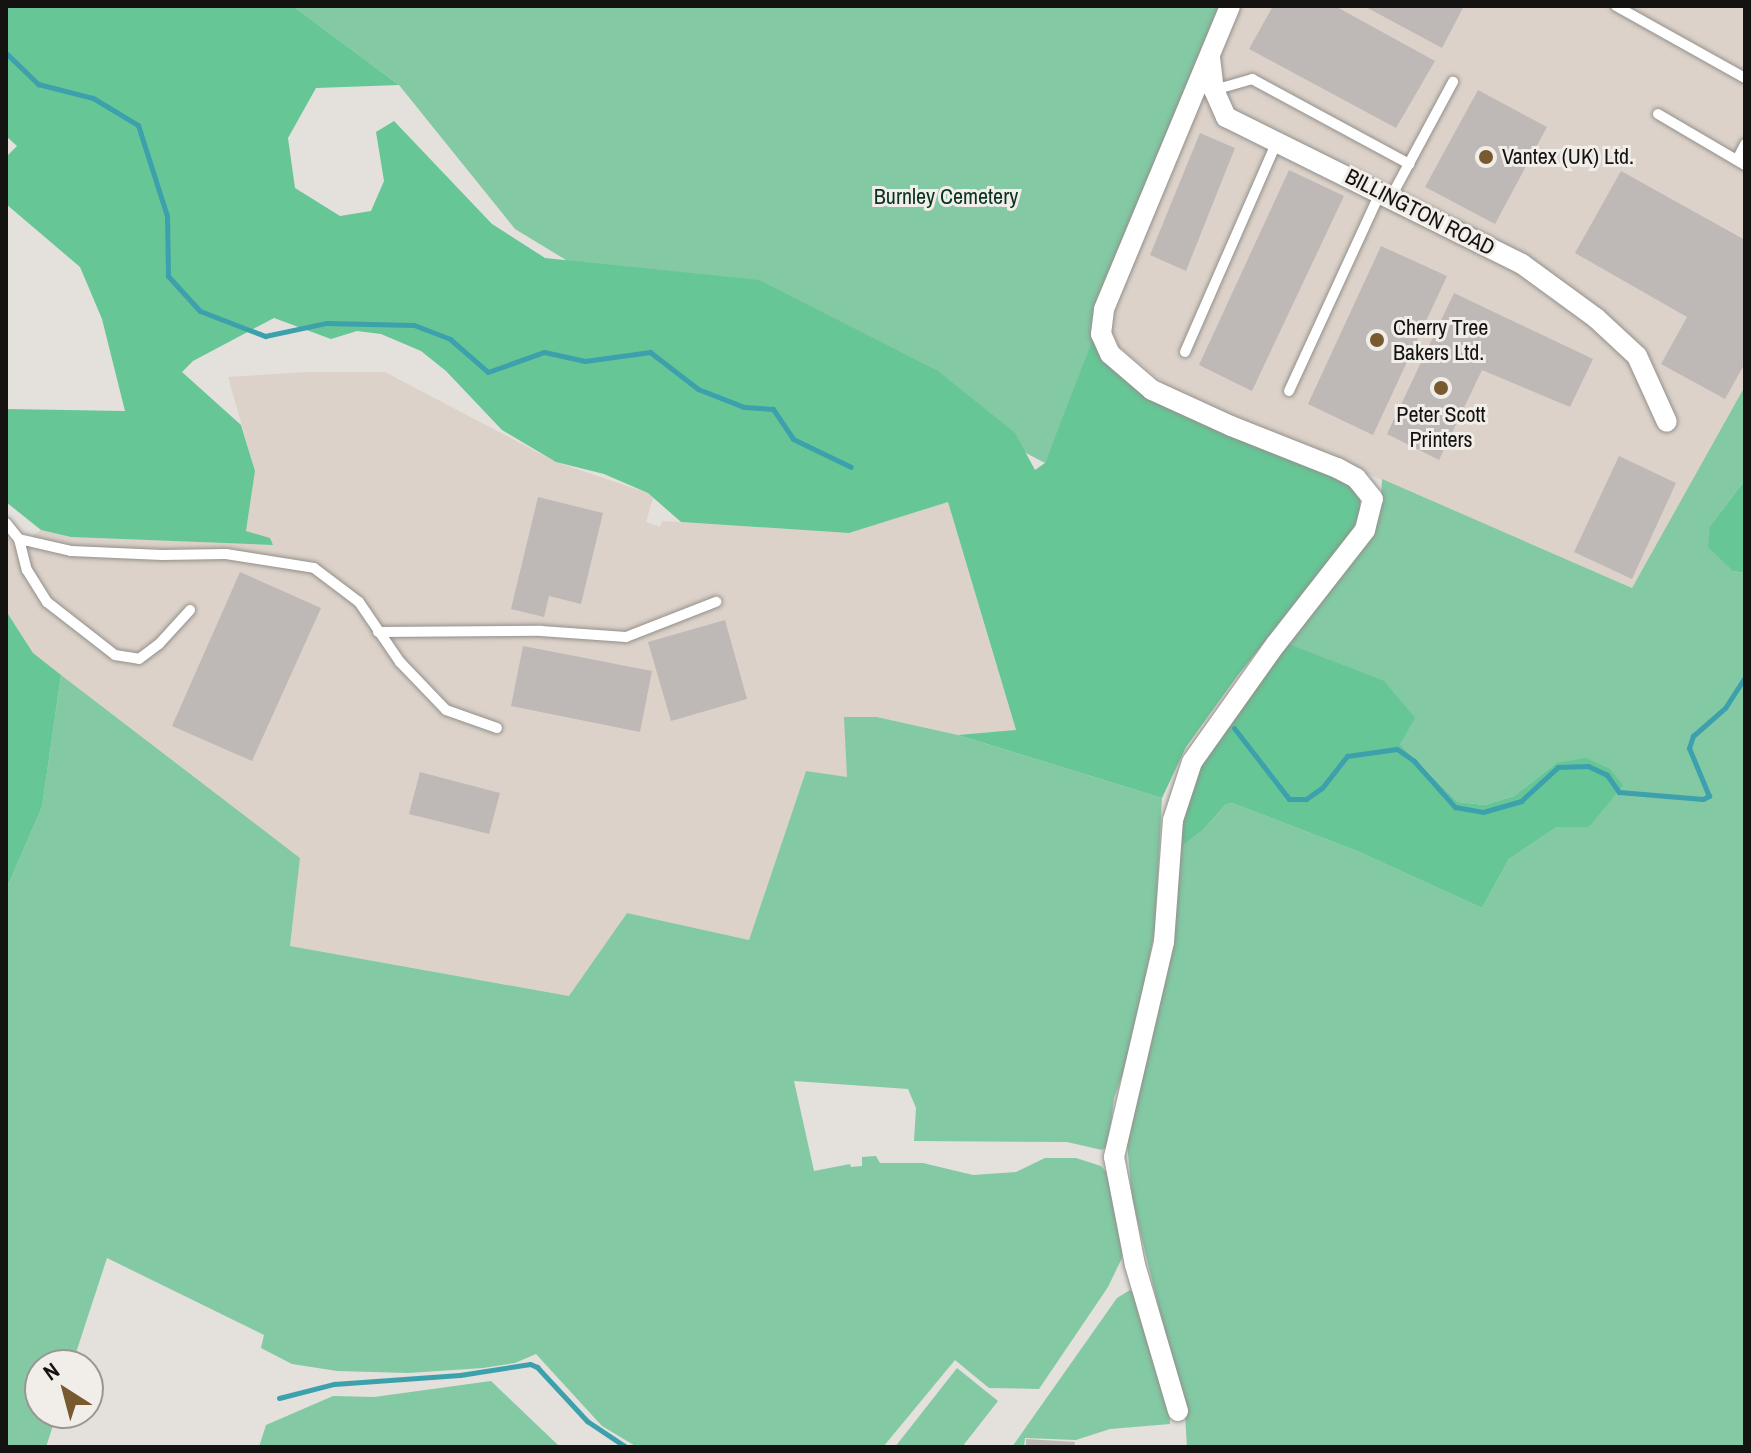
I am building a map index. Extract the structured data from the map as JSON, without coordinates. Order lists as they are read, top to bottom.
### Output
{
  "streets": {
    "street": ["BILLINGTON ROAD"]
  },
  "parks": ["Burnley Cemetery"],
  "places": ["Vantex (UK) Ltd.", "Cherry Tree Bakers Ltd.", "Peter Scott Printers"],
  "north": "top left"
}
